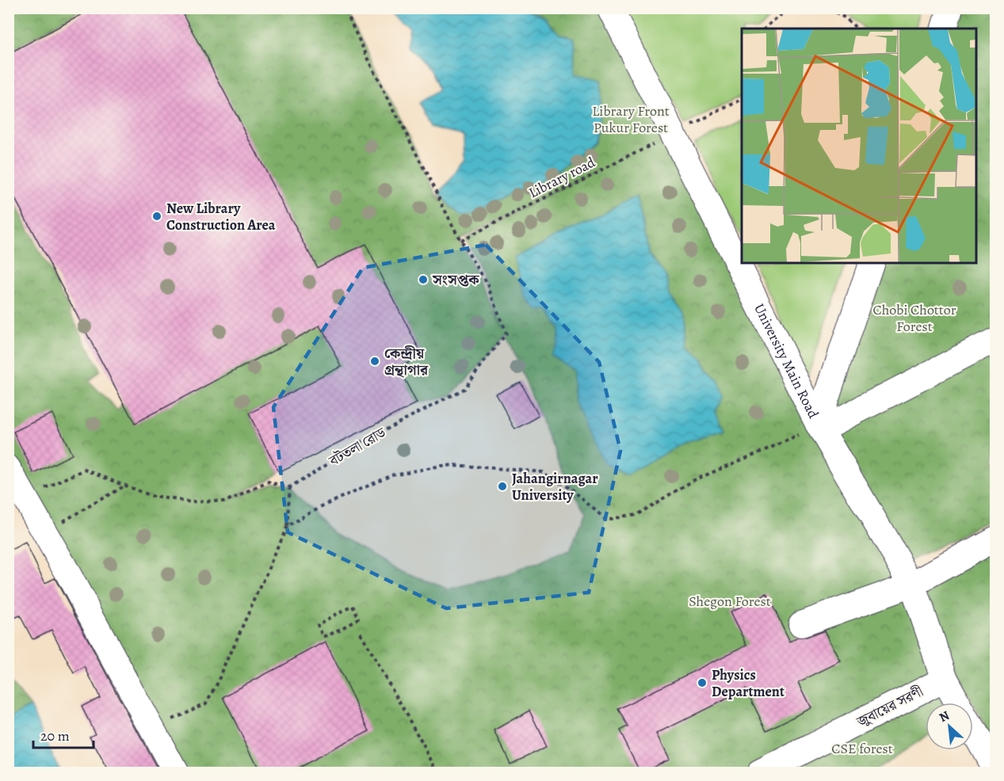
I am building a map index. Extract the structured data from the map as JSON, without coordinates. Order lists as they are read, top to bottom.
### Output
{
  "streets": {
    "street": ["University Main Road", "জুবায়ের সরণী"],
    "path": ["Library road", "বটতলা রোড"]
  },
  "crossings": [
    ["Library road", "University Main Road"],
    ["Library road", "বটতলা রোড"],
    ["University Main Road", "জুবায়ের সরণী"]
  ],
  "parks": [
    "Library Front Pukur Forest",
    "Chobi Chottor Forest",
    "Shegon Forest",
    "CSE forest"
  ],
  "places": [
    "New Library Construction Area",
    "সংসপ্তক",
    "কেন্দ্রীয় গ্রন্থাগার",
    "Jahangirnagar University",
    "Physics Department"
  ],
  "scale_bar": "20 m",
  "north": "top left"
}
